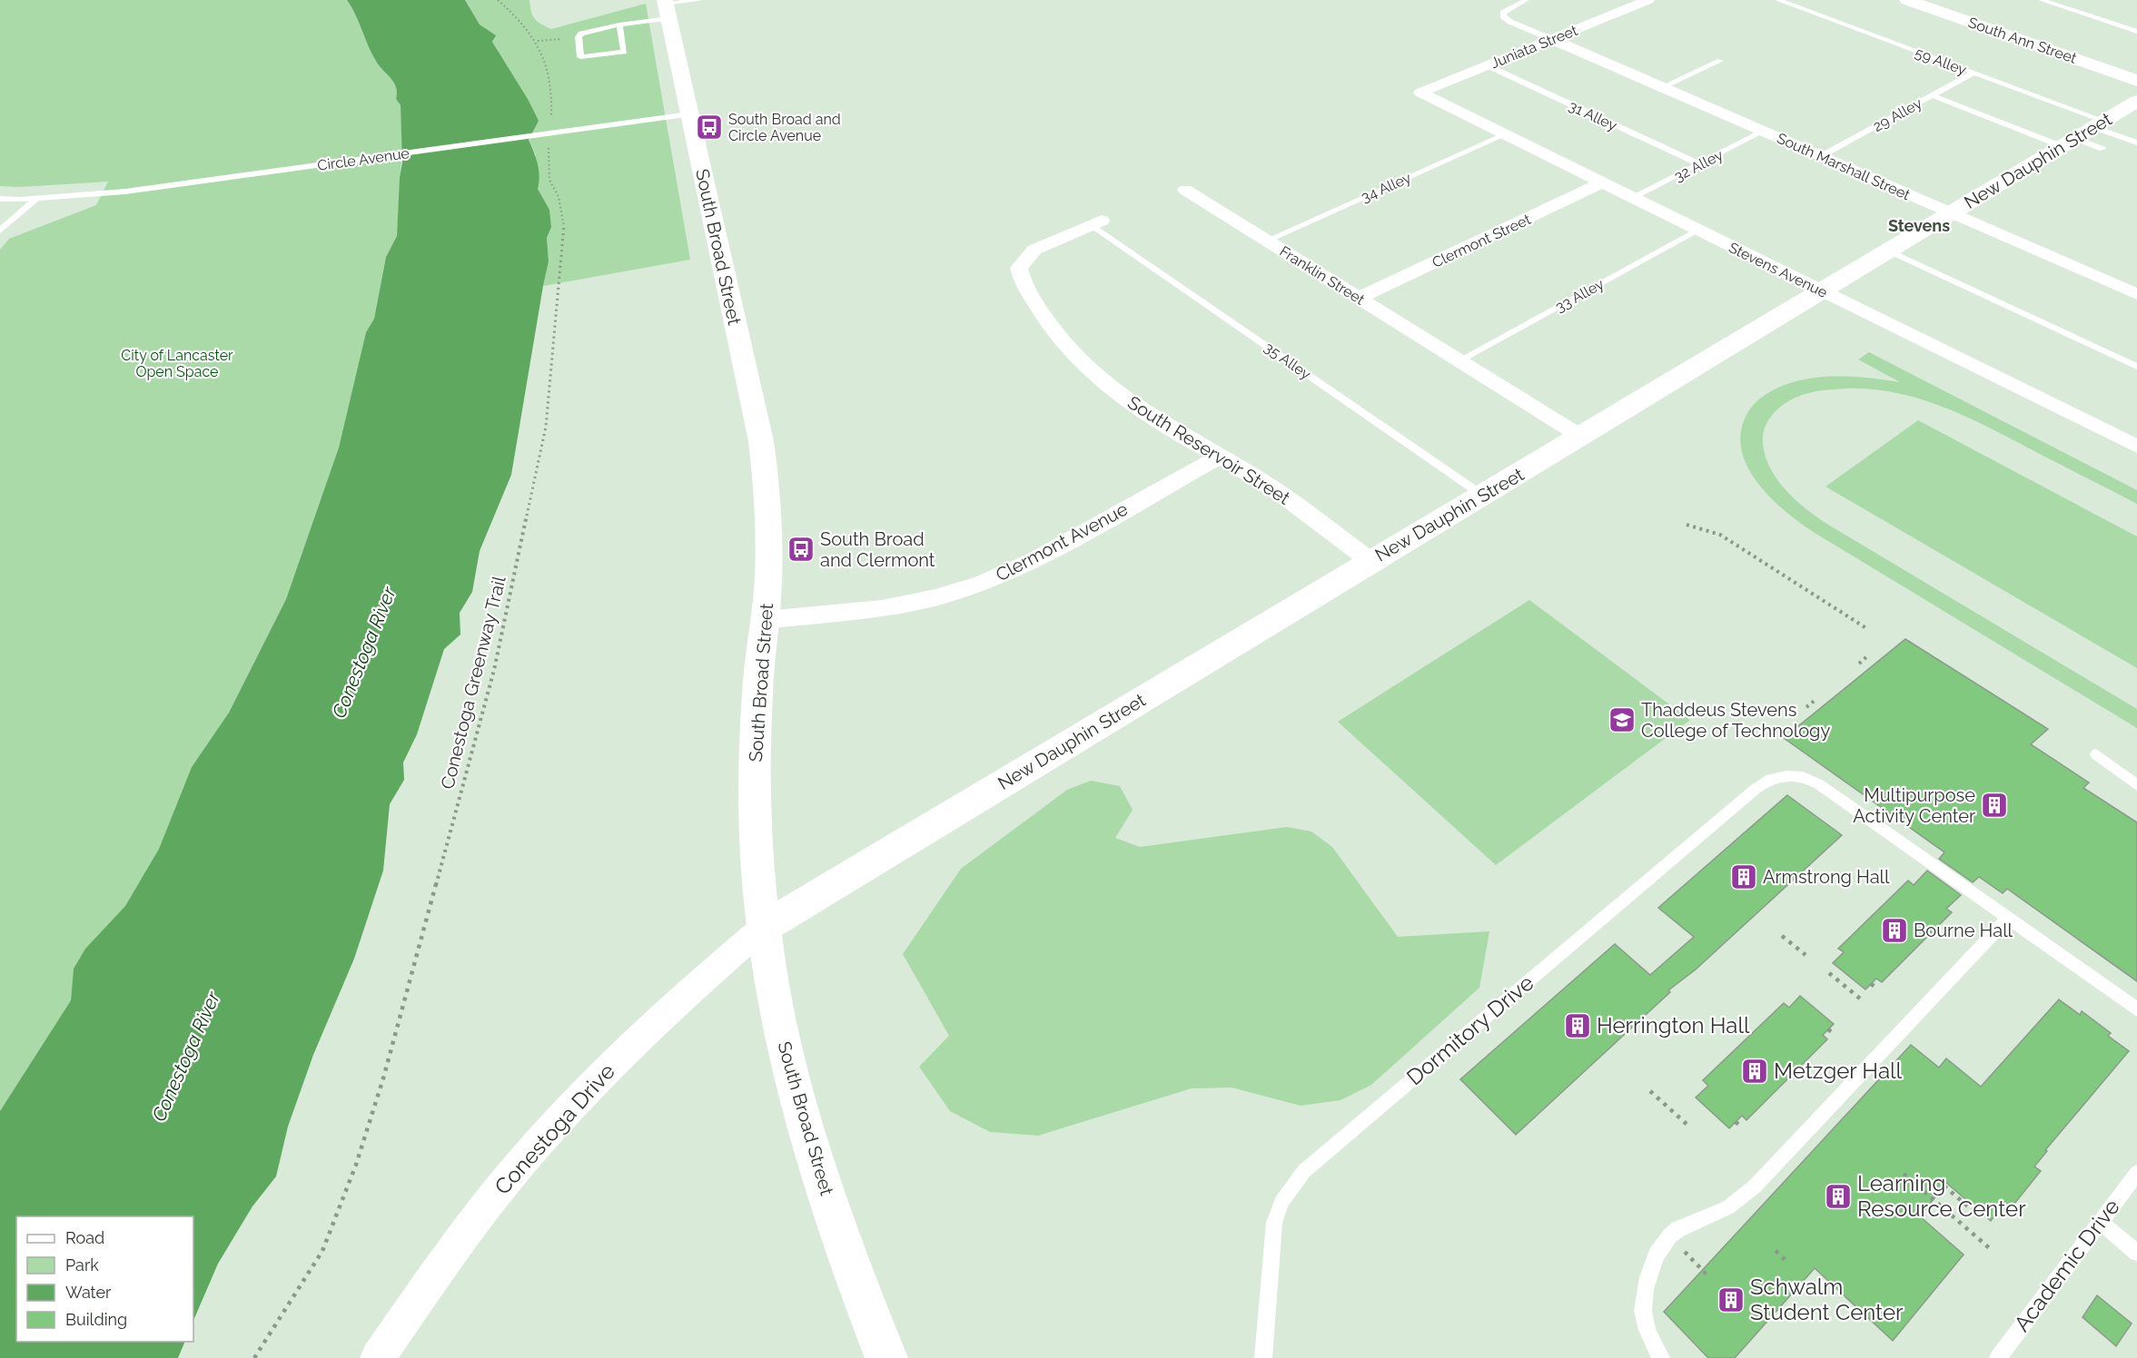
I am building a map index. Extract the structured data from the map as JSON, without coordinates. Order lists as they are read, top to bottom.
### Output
{
  "streets": {
    "street": [
      "South Ann Street",
      "Juniata Street",
      "New Dauphin Street",
      "South Marshall Street",
      "Clermont Street",
      "South Broad Street",
      "Stevens Avenue",
      "Franklin Street",
      "South Reservoir Street",
      "Clermont Avenue",
      "Conestoga Drive"
    ],
    "lane": [
      "59 Alley",
      "29 Alley",
      "31 Alley",
      "Circle Avenue",
      "32 Alley",
      "34 Alley",
      "33 Alley",
      "35 Alley",
      "Dormitory Drive",
      "Academic Drive"
    ],
    "path": ["Conestoga Greenway Trail"]
  },
  "crossings": [
    ["Juniata Street", "31 Alley"],
    ["Juniata Street", "South Marshall Street"],
    ["Juniata Street", "Stevens Avenue"],
    ["59 Alley", "29 Alley"],
    ["59 Alley", "New Dauphin Street"],
    ["29 Alley", "South Marshall Street"],
    ["31 Alley", "32 Alley"],
    ["Circle Avenue", "South Broad Street"],
    ["New Dauphin Street", "South Marshall Street"],
    ["New Dauphin Street", "South Broad Street"],
    ["New Dauphin Street", "Stevens Avenue"],
    ["New Dauphin Street", "Franklin Street"],
    ["New Dauphin Street", "35 Alley"],
    ["New Dauphin Street", "South Reservoir Street"],
    ["New Dauphin Street", "Conestoga Drive"],
    ["32 Alley", "South Marshall Street"],
    ["32 Alley", "Stevens Avenue"],
    ["34 Alley", "Stevens Avenue"],
    ["34 Alley", "Franklin Street"],
    ["Clermont Street", "Stevens Avenue"],
    ["Clermont Street", "Franklin Street"],
    ["South Broad Street", "Clermont Avenue"],
    ["South Broad Street", "Conestoga Drive"],
    ["Stevens Avenue", "33 Alley"],
    ["Franklin Street", "33 Alley"],
    ["35 Alley", "South Reservoir Street"],
    ["South Reservoir Street", "Clermont Avenue"]
  ],
  "districts": ["Stevens"],
  "water": ["Conestoga River"],
  "parks": ["City of Lancaster Open Space"],
  "places": {
    "bus stop": ["South Broad and Circle Avenue", "South Broad and Clermont"],
    "school or university": ["Thaddeus Stevens College of Technology"],
    "building": [
      "Multipurpose Activity Center",
      "Armstrong Hall",
      "Bourne Hall",
      "Herrington Hall",
      "Metzger Hall",
      "Learning Resource Center",
      "Schwalm Student Center"
    ]
  },
  "legend": [
    "Road",
    "Park",
    "Water",
    "Building"
  ]
}
